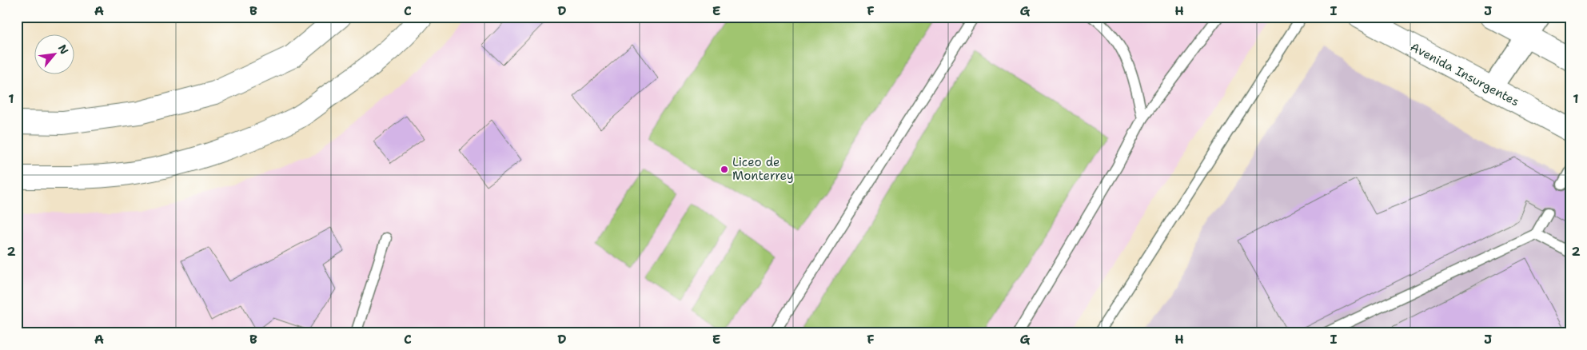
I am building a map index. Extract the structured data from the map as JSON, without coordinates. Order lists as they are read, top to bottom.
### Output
{
  "streets": {
    "main road": ["Avenida Insurgentes"]
  },
  "places": ["Liceo de Monterrey"],
  "north": "top right",
  "grid": {
    "columns": [
      "A",
      "B",
      "C",
      "D",
      "E",
      "F",
      "G",
      "H",
      "I",
      "J"
    ],
    "rows": ["1", "2"]
  }
}
